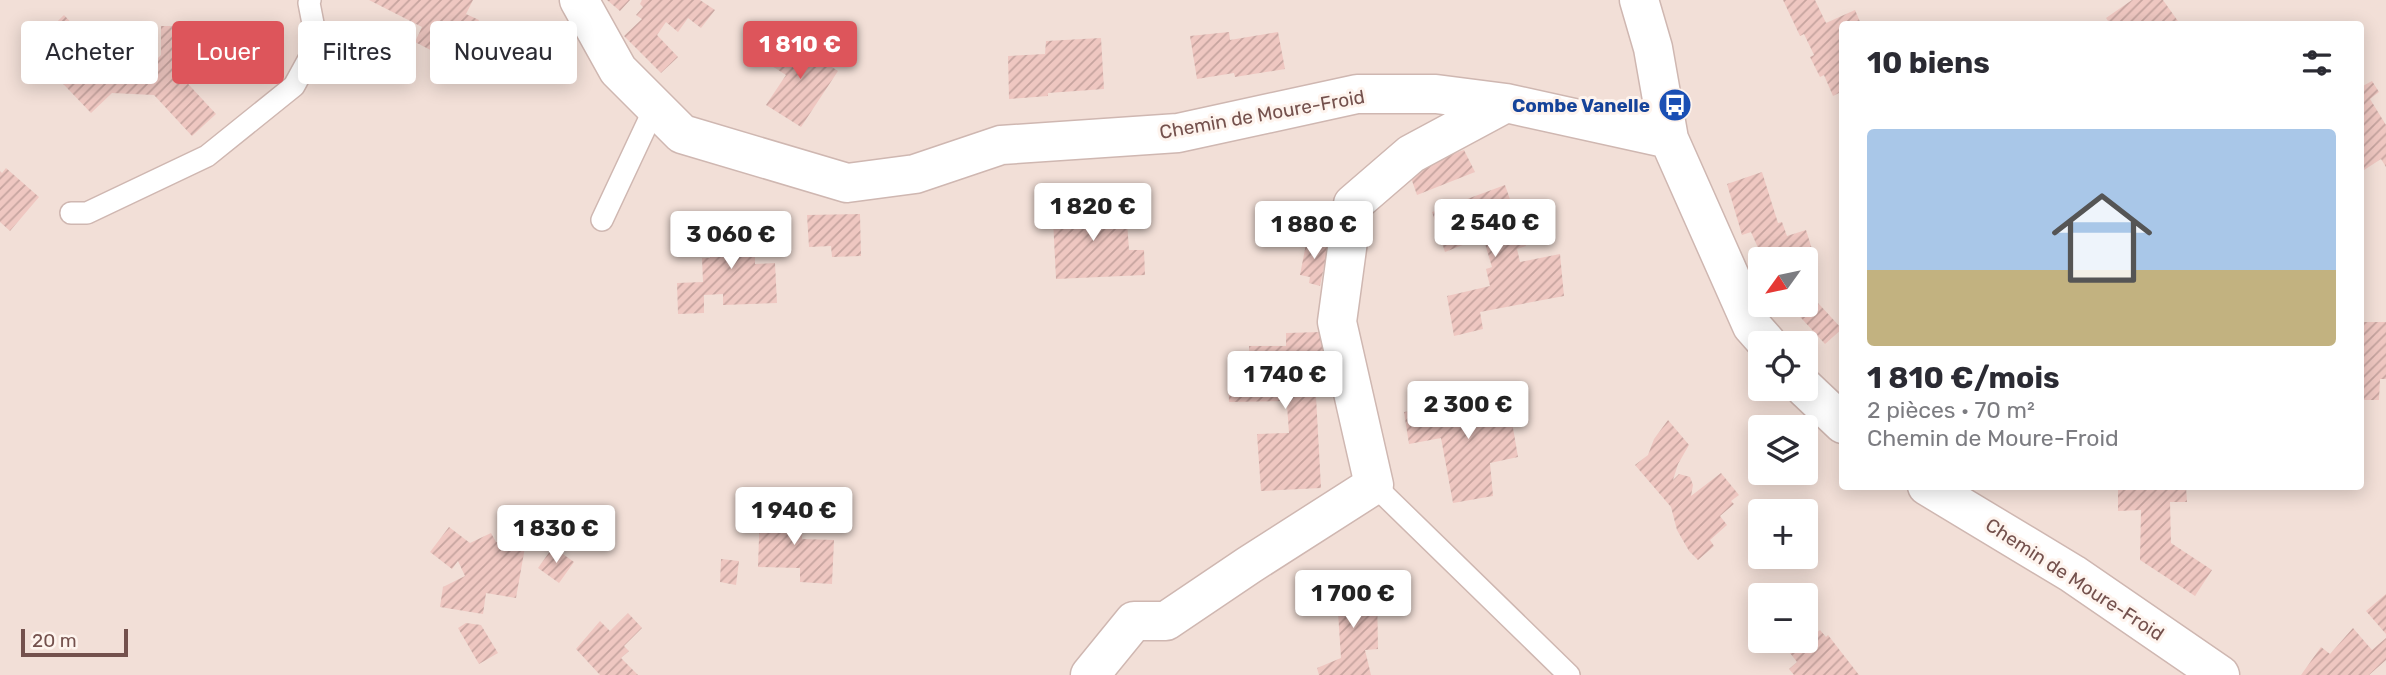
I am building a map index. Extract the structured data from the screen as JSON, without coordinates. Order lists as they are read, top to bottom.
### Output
{
  "streets": {
    "street": ["Chemin de Moure-Froid"]
  },
  "places": {
    "bus stop": ["Combe Vanelle"]
  },
  "scale_bar": "20 m",
  "north": "bottom left",
  "page": {
    "price": [
      "1 810 €",
      "1 820 €",
      "2 540 €",
      "1 880 €",
      "3 060 €",
      "1 740 €",
      "2 300 €",
      "1 940 €",
      "1 830 €",
      "1 700 €"
    ],
    "chip": [
      "Acheter",
      "Louer",
      "Filtres",
      "Nouveau"
    ],
    "heading": "10 biens",
    "list": [
      {
        "name": "1 810 €/mois",
        "note": "2 pièces · 70 m² · Chemin de Moure-Froid"
      }
    ],
    "map_buttons": ["+", "−"],
    "scale": "20 m"
  }
}
